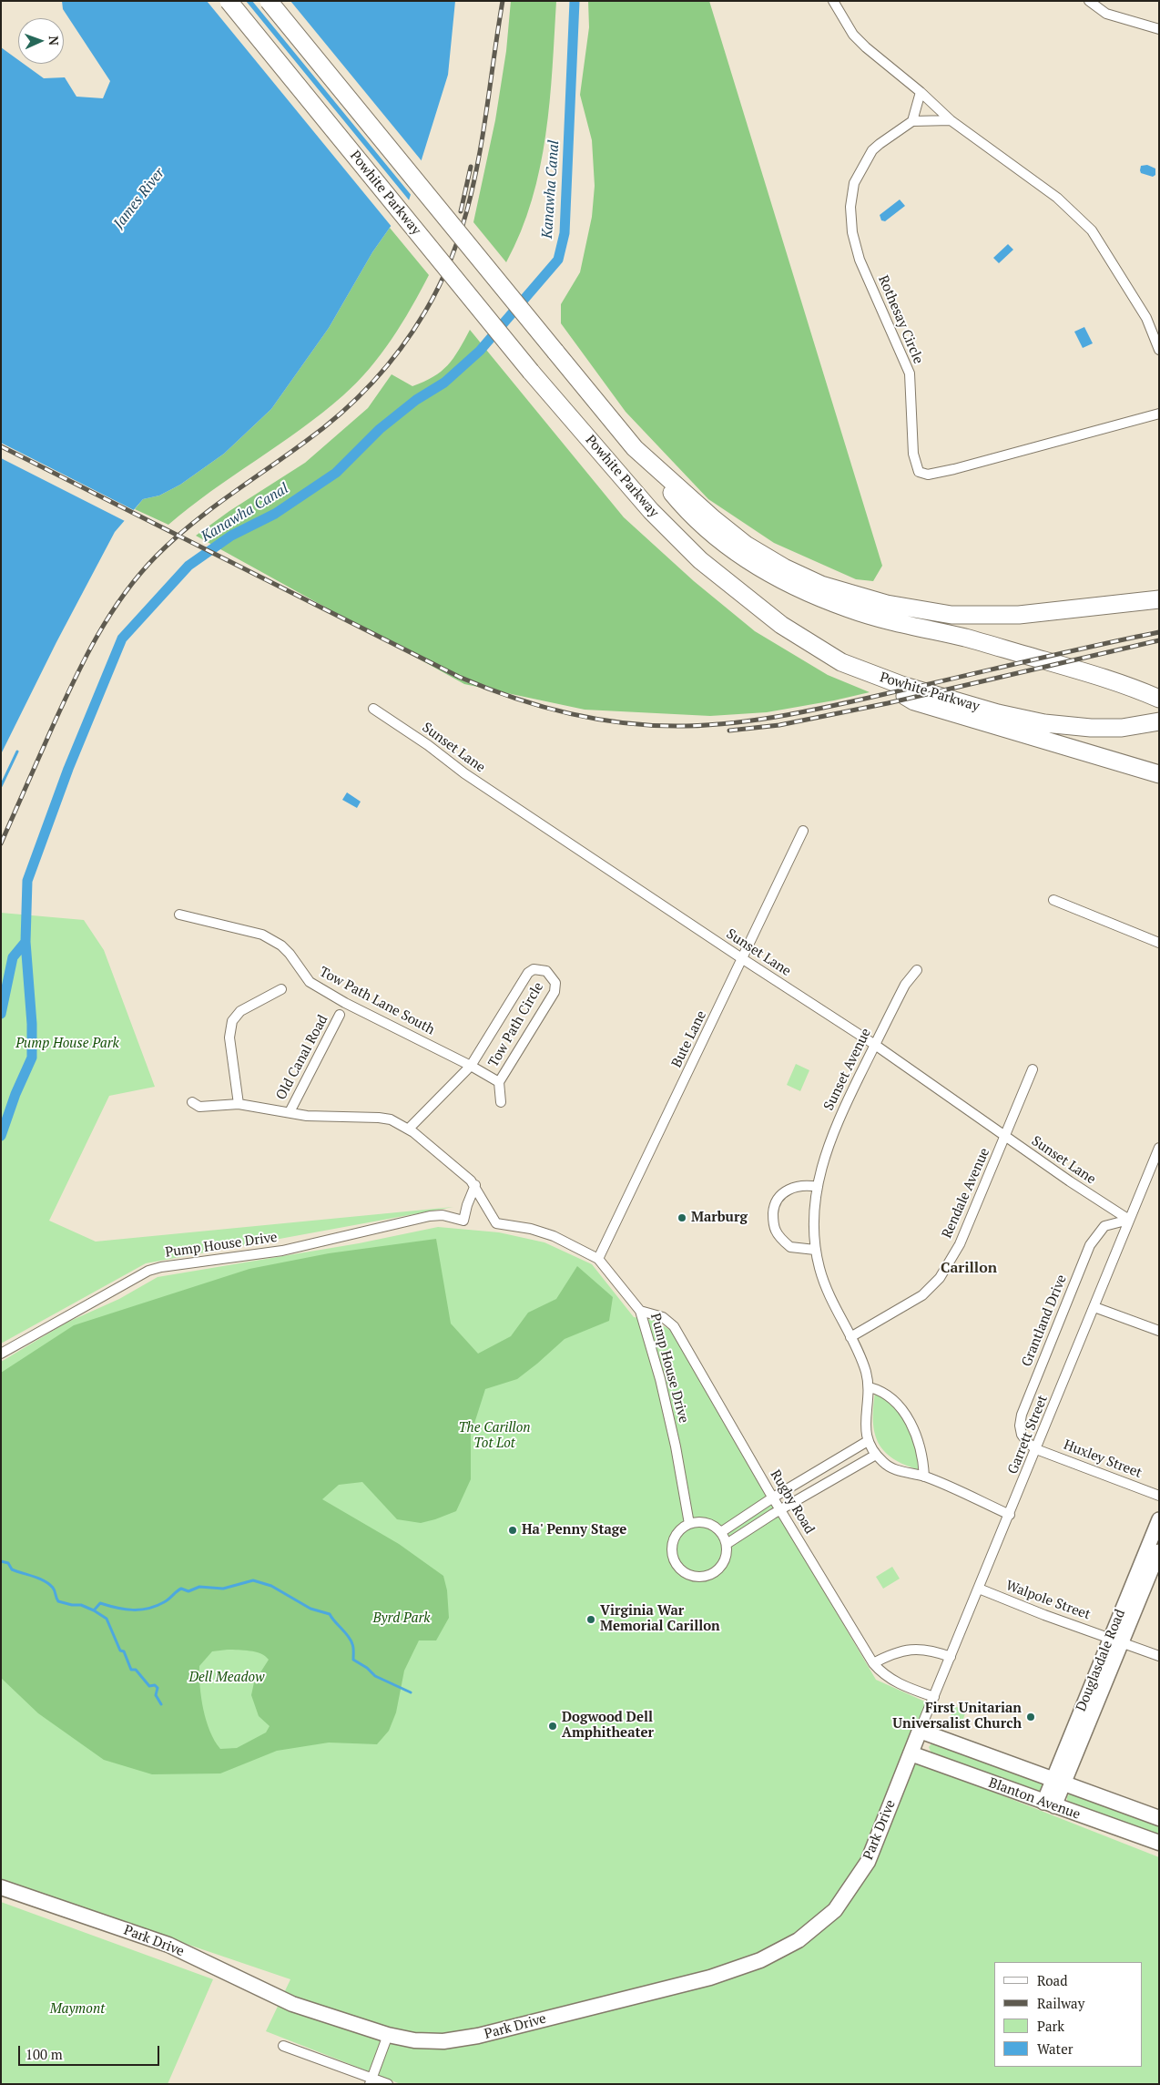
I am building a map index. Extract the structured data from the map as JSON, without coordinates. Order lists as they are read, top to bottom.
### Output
{
  "streets": {
    "highway": ["Powhite Parkway"],
    "main road": ["Blanton Avenue", "Park Drive"],
    "street": [
      "Rothesay Circle",
      "Sunset Lane",
      "Tow Path Lane South",
      "Tow Path Circle",
      "Bute Lane",
      "Old Canal Road",
      "Sunset Avenue",
      "Rendale Avenue",
      "Pump House Drive",
      "Grantland Drive",
      "Garrett Street",
      "Huxley Street",
      "Rugby Road",
      "Walpole Street",
      "Douglasdale Road"
    ]
  },
  "crossings": [
    ["Sunset Lane", "Bute Lane"],
    ["Sunset Lane", "Sunset Avenue"],
    ["Sunset Lane", "Rendale Avenue"],
    ["Sunset Lane", "Grantland Drive"],
    ["Sunset Lane", "Garrett Street"],
    ["Tow Path Lane South", "Tow Path Circle"],
    ["Bute Lane", "Pump House Drive"],
    ["Sunset Avenue", "Rendale Avenue"],
    ["Sunset Avenue", "Garrett Street"],
    ["Pump House Drive", "Rugby Road"],
    ["Grantland Drive", "Garrett Street"],
    ["Grantland Drive", "Huxley Street"],
    ["Garrett Street", "Huxley Street"],
    ["Garrett Street", "Rugby Road"],
    ["Garrett Street", "Walpole Street"],
    ["Garrett Street", "Blanton Avenue"],
    ["Garrett Street", "Park Drive"],
    ["Walpole Street", "Douglasdale Road"],
    ["Douglasdale Road", "Blanton Avenue"],
    ["Blanton Avenue", "Park Drive"]
  ],
  "districts": ["Carillon"],
  "water": ["Kanawha Canal", "James River"],
  "parks": [
    "Pump House Park",
    "The Carillon Tot Lot",
    "Byrd Park",
    "Dell Meadow",
    "Maymont"
  ],
  "places": [
    "Marburg",
    "Ha' Penny Stage",
    "Virginia War Memorial Carillon",
    "First Unitarian Universalist Church",
    "Dogwood Dell Amphitheater"
  ],
  "legend": [
    "Road",
    "Railway",
    "Park",
    "Water"
  ],
  "scale_bar": "100 m",
  "north": "right"
}
